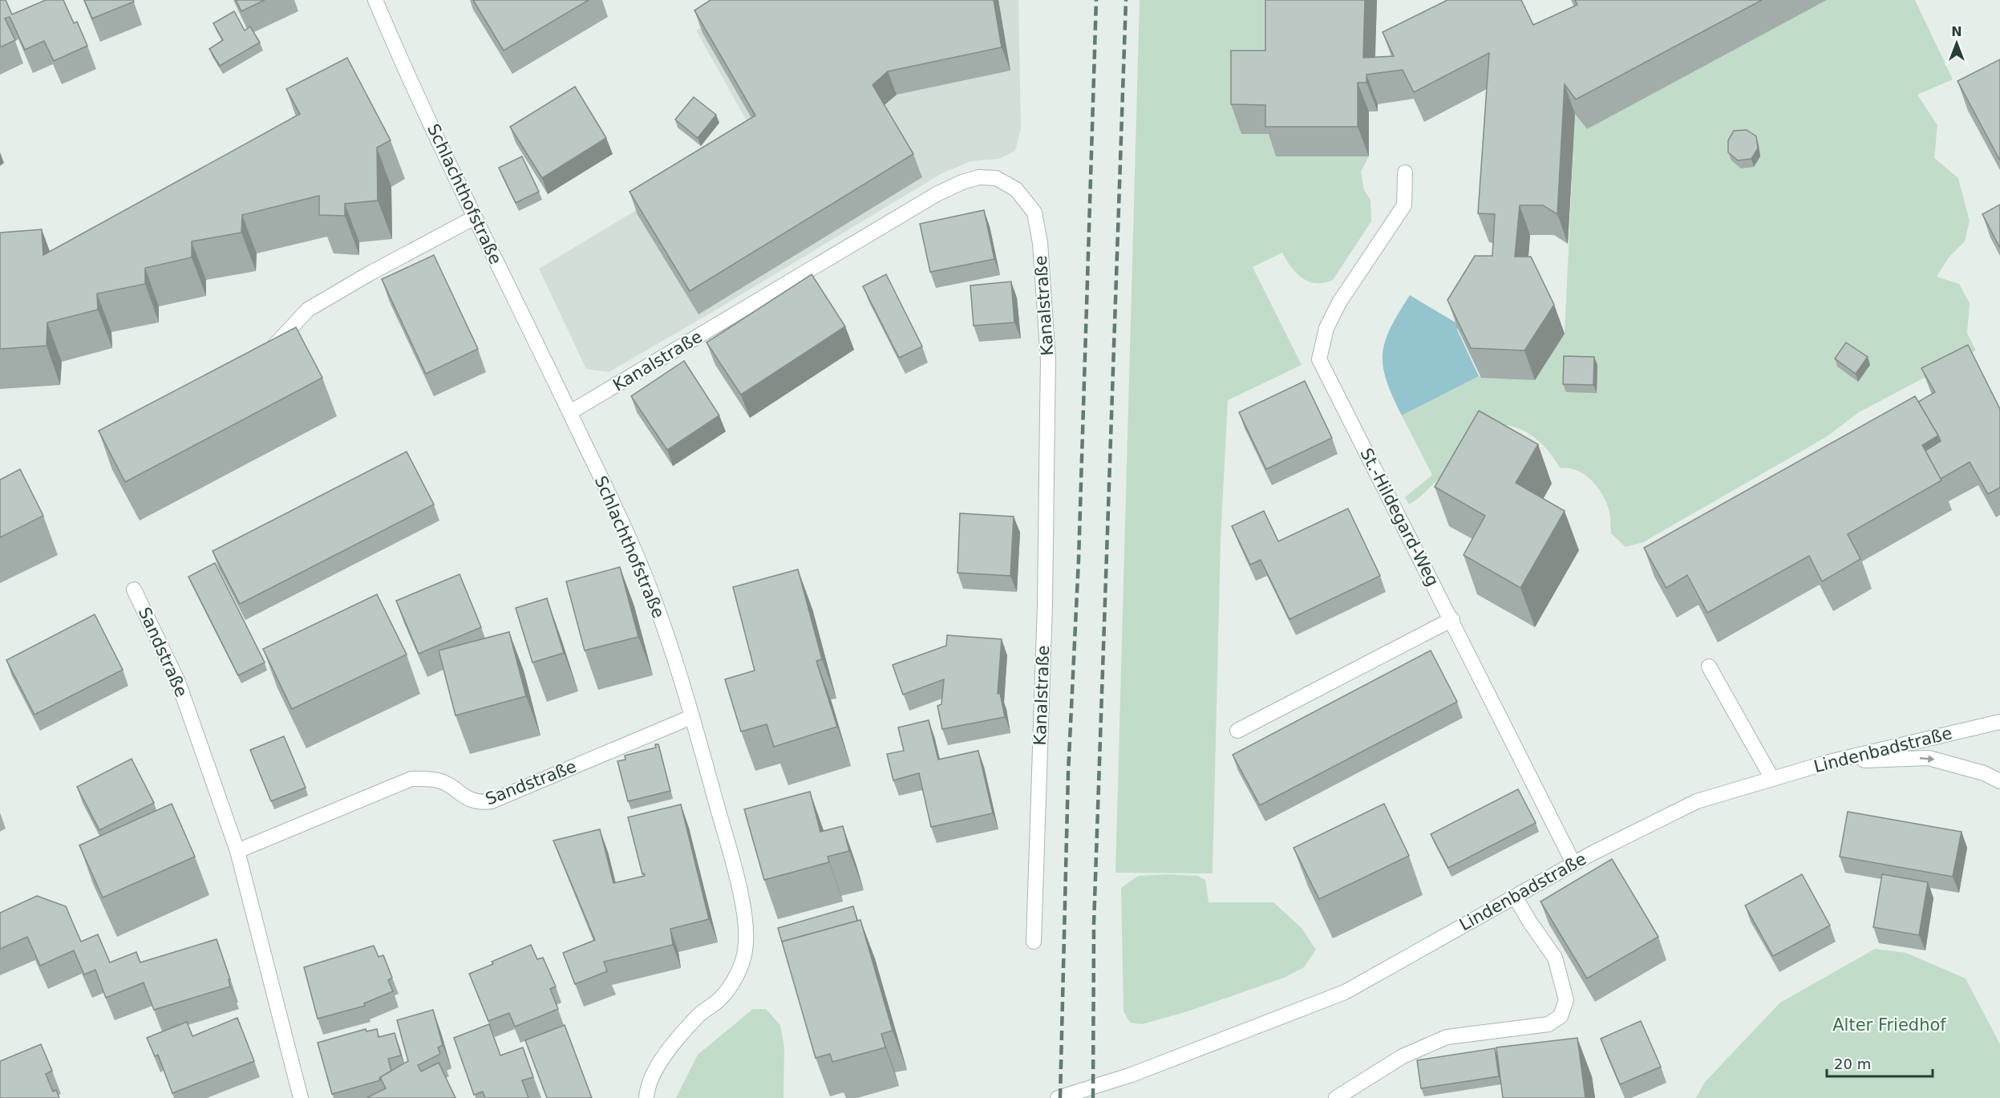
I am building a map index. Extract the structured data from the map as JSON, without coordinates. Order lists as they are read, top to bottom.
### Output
{
  "streets": {
    "street": [
      "Schlachthofstraße",
      "Kanalstraße",
      "St.-Hildegard-Weg",
      "Sandstraße",
      "Lindenbadstraße"
    ]
  },
  "crossings": [
    ["Schlachthofstraße", "Kanalstraße"],
    ["Schlachthofstraße", "Sandstraße"],
    ["St.-Hildegard-Weg", "Lindenbadstraße"]
  ],
  "parks": ["Alter Friedhof"],
  "scale_bar": "20 m",
  "north": "top"
}
